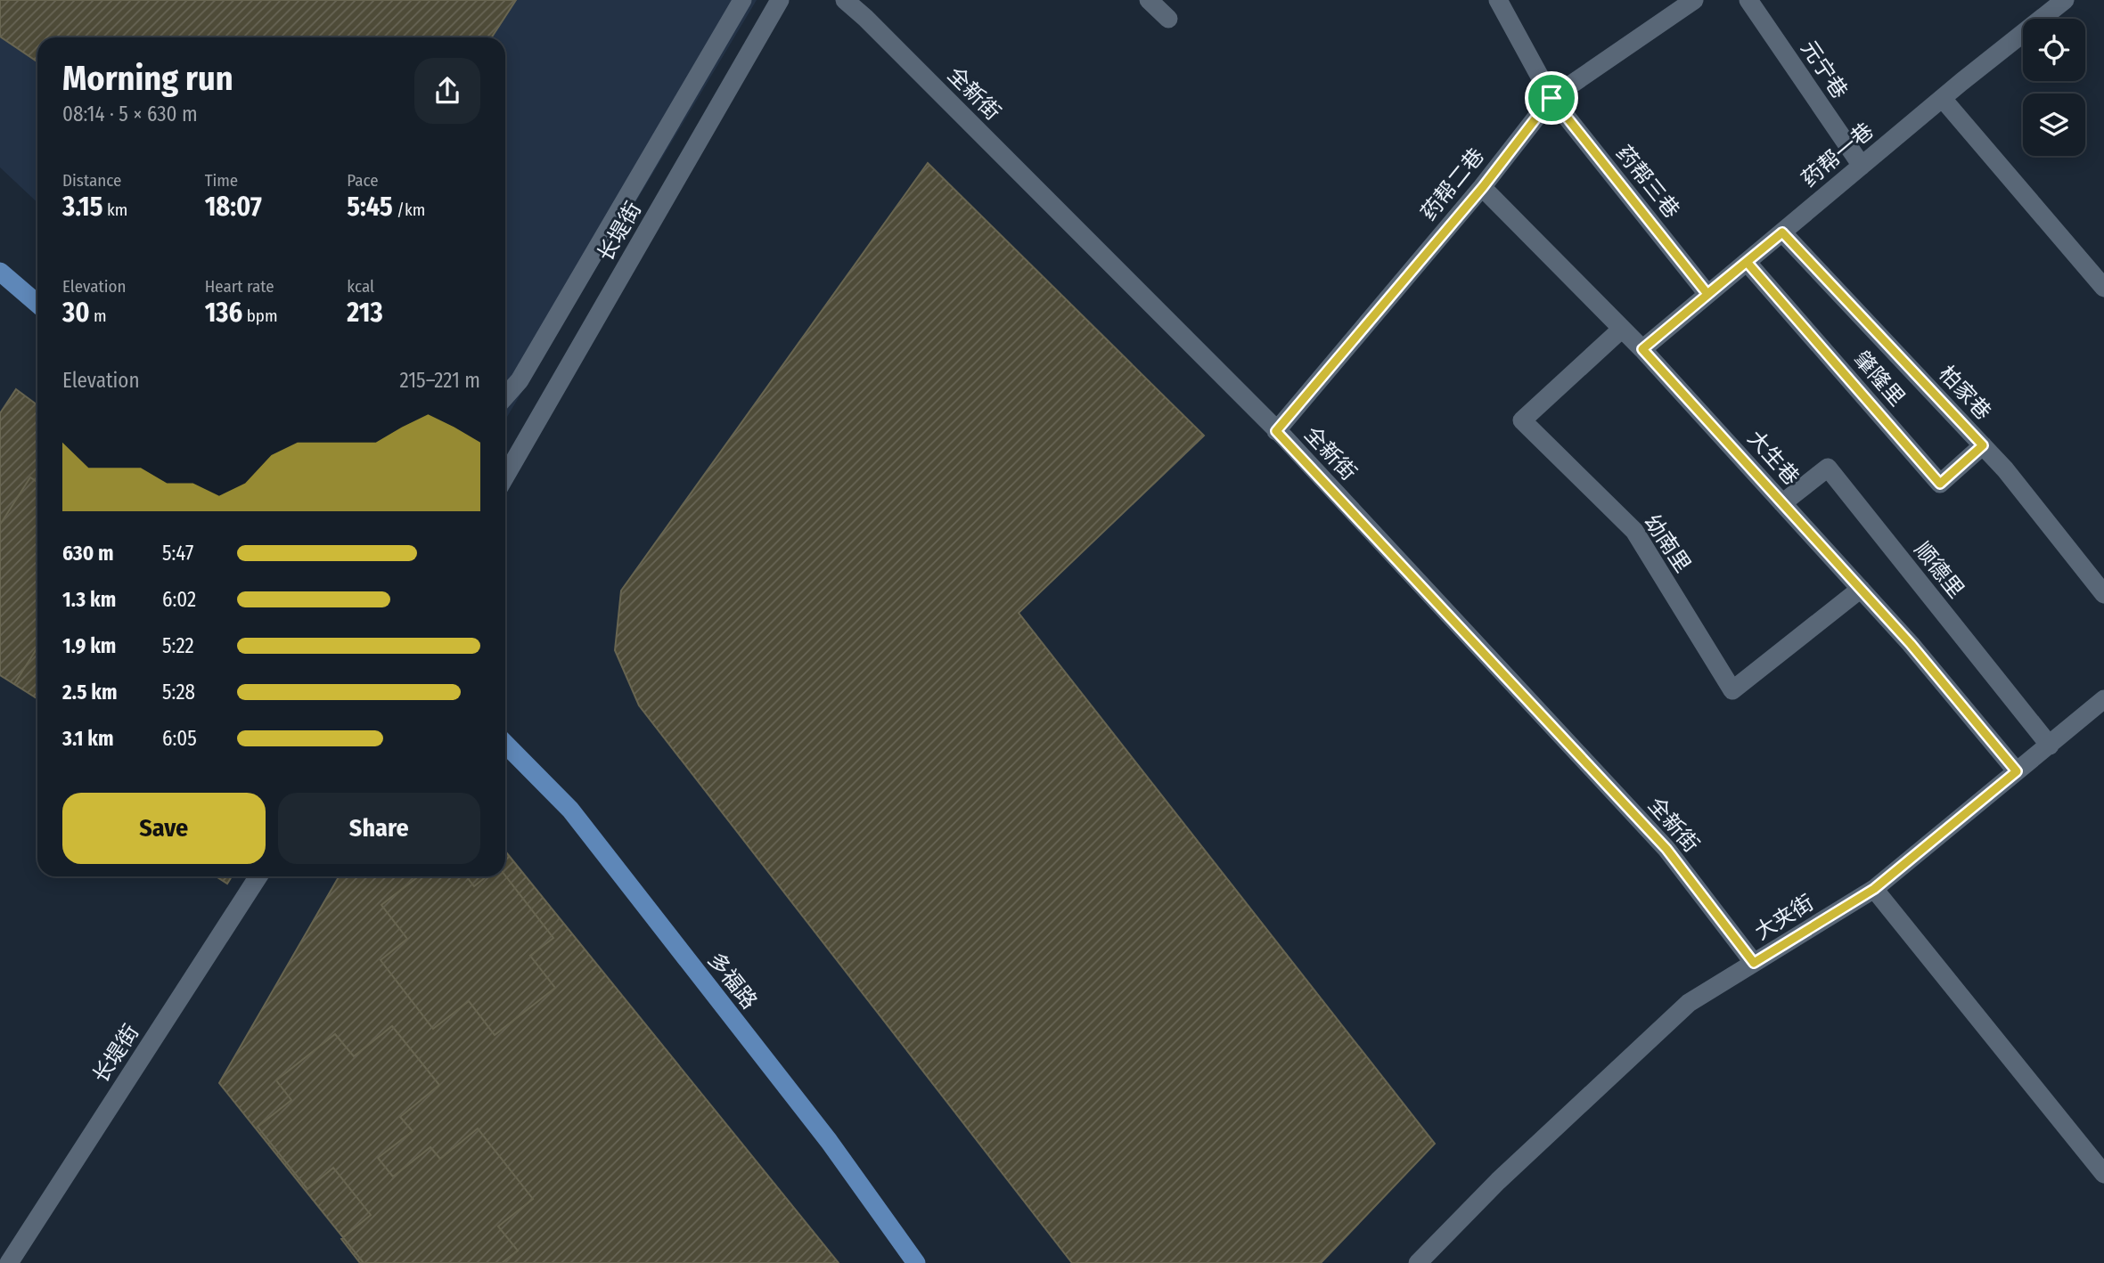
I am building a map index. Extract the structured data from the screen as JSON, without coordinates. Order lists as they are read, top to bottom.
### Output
{
  "streets": {
    "main road": ["多福路"],
    "street": [
      "元宁巷",
      "全新街",
      "药帮一巷",
      "药帮三巷",
      "药帮二巷",
      "长堤街",
      "肇隆里",
      "柏家巷",
      "大生巷",
      "幼南里",
      "顺德里",
      "大夹街"
    ]
  },
  "crossings": [
    ["元宁巷", "药帮一巷"],
    ["全新街", "药帮二巷"],
    ["全新街", "大夹街"],
    ["药帮一巷", "药帮三巷"],
    ["药帮一巷", "肇隆里"],
    ["药帮一巷", "柏家巷"],
    ["药帮一巷", "大生巷"],
    ["药帮三巷", "药帮二巷"],
    ["药帮二巷", "大生巷"],
    ["肇隆里", "柏家巷"],
    ["大生巷", "幼南里"],
    ["大生巷", "顺德里"],
    ["大生巷", "大夹街"],
    ["顺德里", "大夹街"]
  ],
  "page": {
    "heading": ["Morning run", "08:14 · 5 × 630 m"],
    "stats": [
      ["Distance", "3.15 km"],
      ["Time", "18:07"],
      ["Pace", "5:45 /km"],
      ["Elevation", "30 m"],
      ["Heart rate", "136 bpm"],
      ["kcal", "213"]
    ],
    "chart": ["Elevation", "215–221 m"],
    "list": [
      {
        "name": "630 m",
        "note": "5:47"
      },
      {
        "name": "1.3 km",
        "note": "6:02"
      },
      {
        "name": "1.9 km",
        "note": "5:22"
      },
      {
        "name": "2.5 km",
        "note": "5:28"
      },
      {
        "name": "3.1 km",
        "note": "6:05"
      }
    ],
    "buttons": ["Save", "Share"]
  }
}
